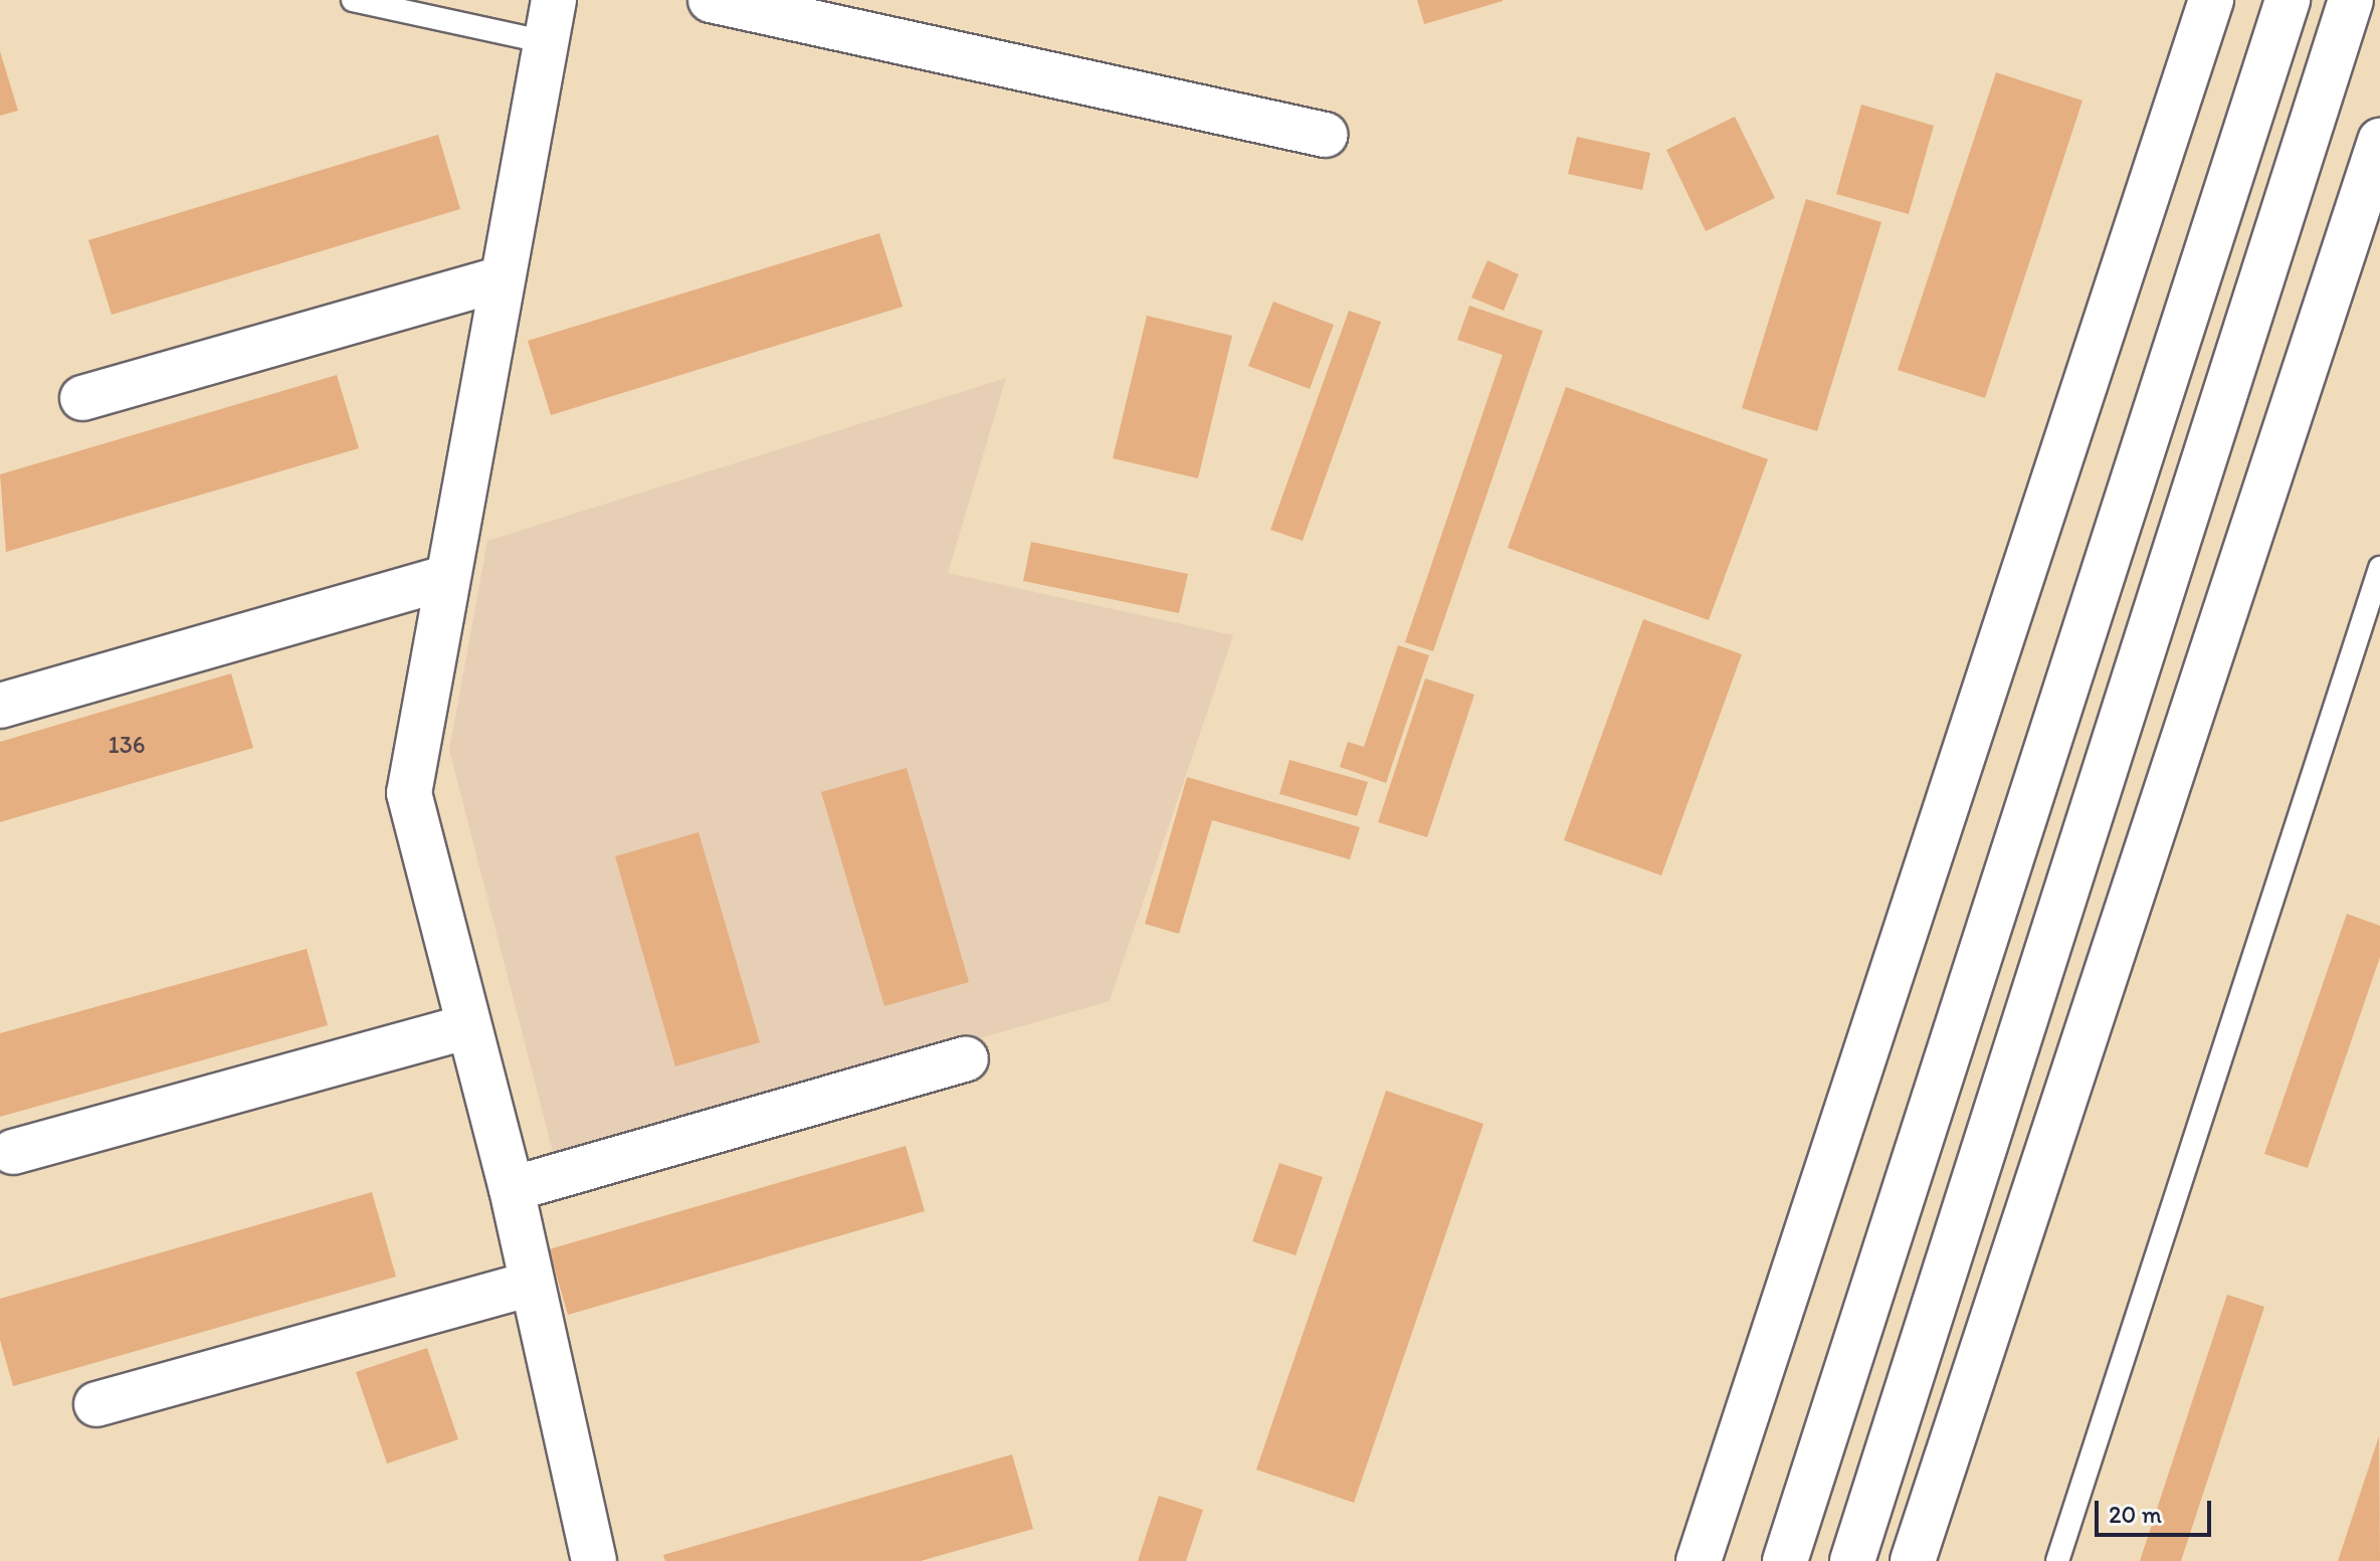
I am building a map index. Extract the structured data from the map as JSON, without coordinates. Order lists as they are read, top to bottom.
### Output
{
  "house_numbers": ["136"],
  "scale_bar": "20 m"
}
